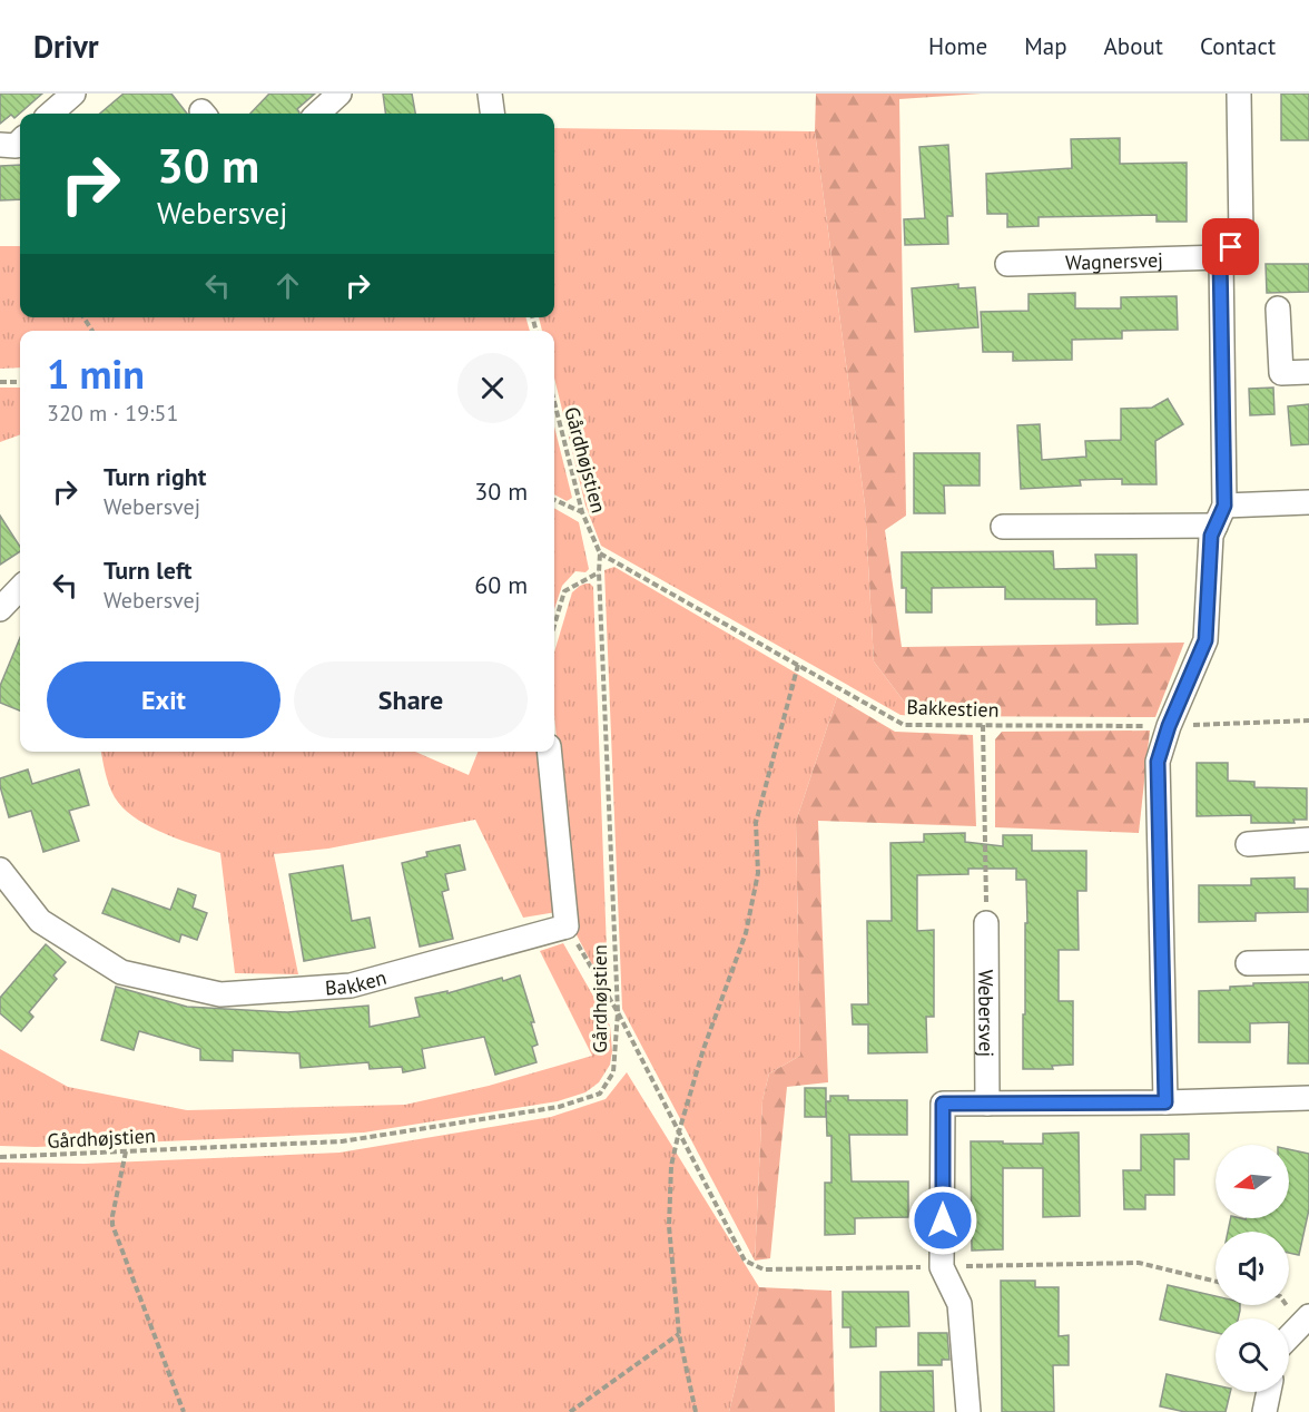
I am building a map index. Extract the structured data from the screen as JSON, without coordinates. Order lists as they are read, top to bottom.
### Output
{
  "streets": {
    "street": ["Wagnersvej", "Bakken", "Webersvej"],
    "path": ["Gårdhøjstien", "Bakkestien"]
  },
  "crossings": [
    ["Gårdhøjstien", "Bakkestien"]
  ],
  "north": "left",
  "page": {
    "header": "Drivr",
    "nav": [
      "Home",
      "Map",
      "About",
      "Contact"
    ],
    "turn": ["30 m", "Webersvej"],
    "heading": ["1 min", "320 m · 19:51"],
    "list": [
      {
        "name": "Turn right",
        "note": "Webersvej",
        "value": "30 m"
      },
      {
        "name": "Turn left",
        "note": "Webersvej",
        "value": "60 m"
      }
    ],
    "buttons": ["Exit", "Share"]
  }
}
